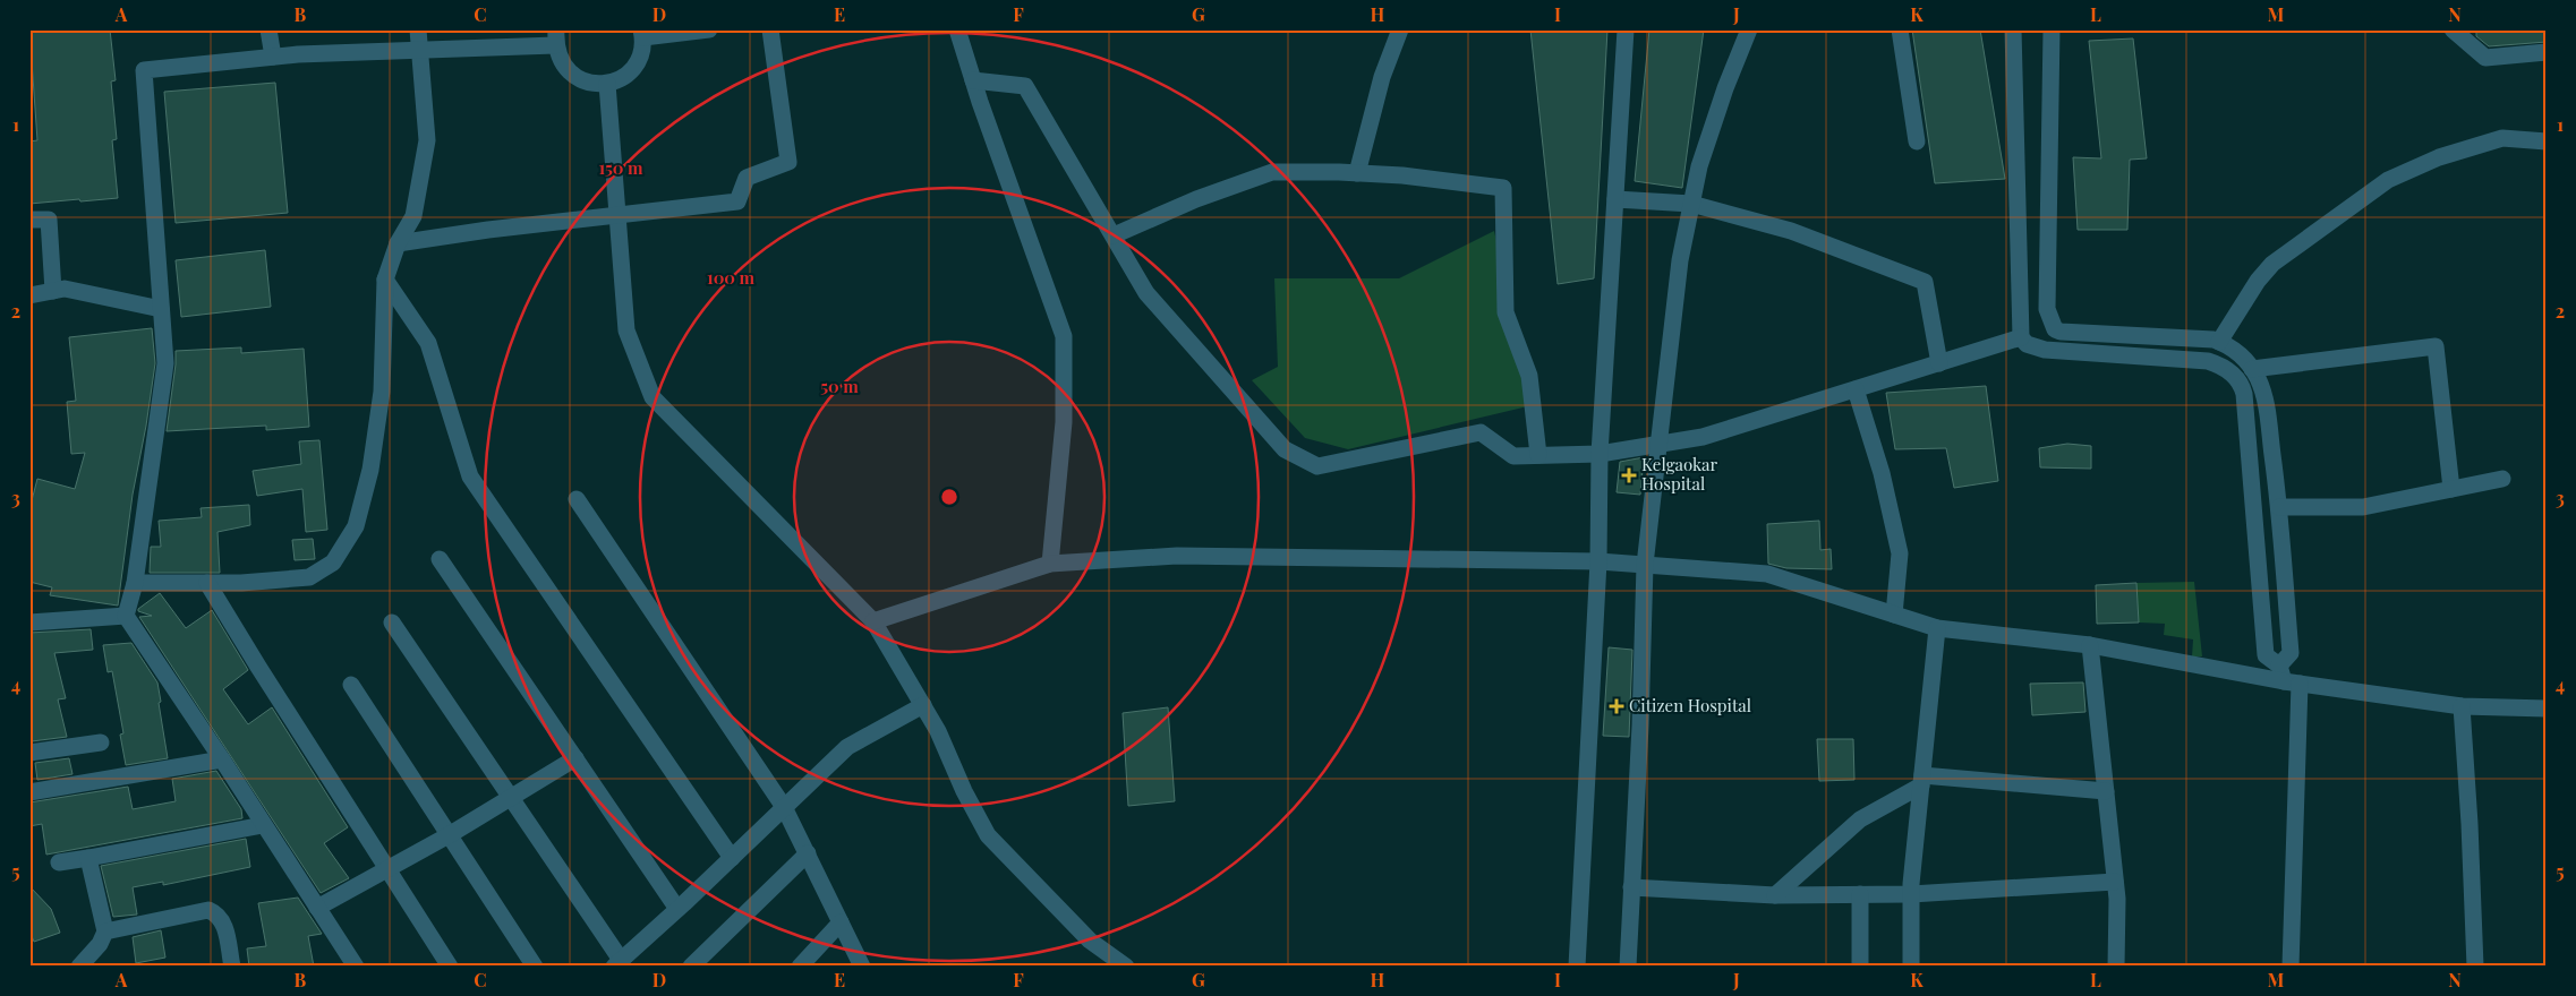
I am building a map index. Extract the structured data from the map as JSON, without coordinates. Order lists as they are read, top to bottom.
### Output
{
  "places": {
    "health": ["Kelgaokar Hospital", "Citizen Hospital"]
  },
  "grid": {
    "columns": [
      "A",
      "B",
      "C",
      "D",
      "E",
      "F",
      "G",
      "H",
      "I",
      "J",
      "K",
      "L",
      "M",
      "N"
    ],
    "rows": [
      "1",
      "2",
      "3",
      "4",
      "5"
    ]
  },
  "rings": ["150 m", "100 m", "50 m"]
}
